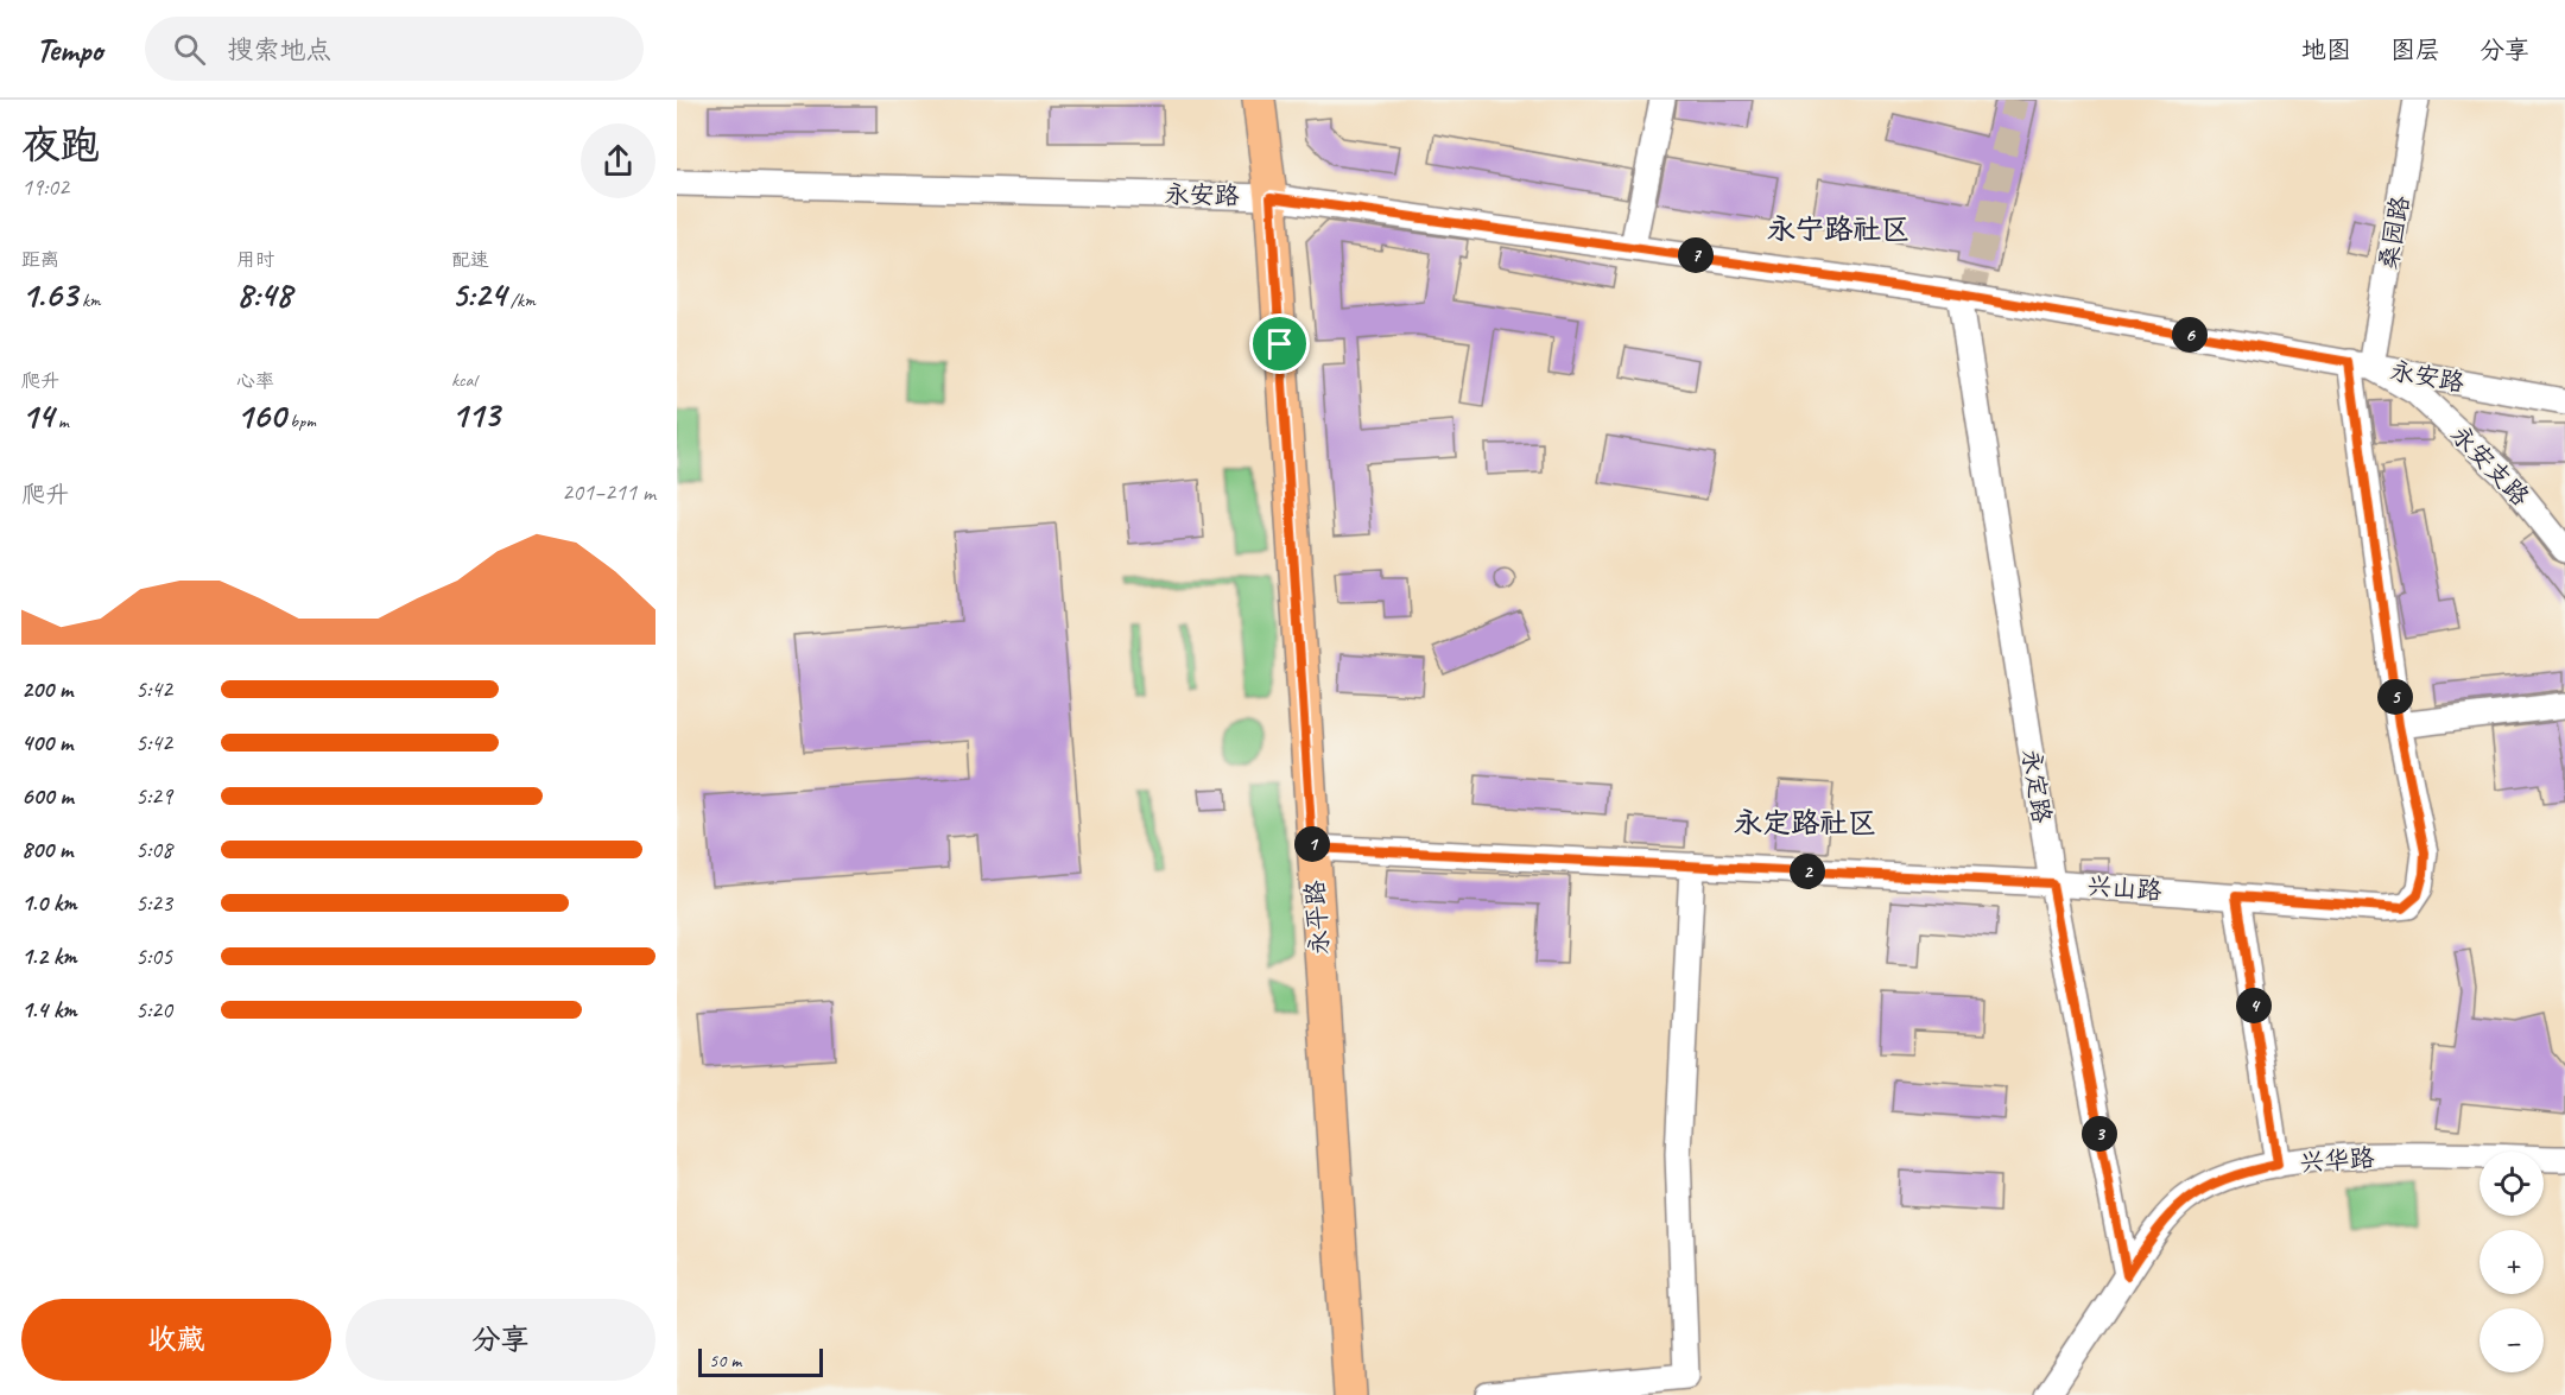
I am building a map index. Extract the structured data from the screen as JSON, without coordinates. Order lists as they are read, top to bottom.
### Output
{
  "streets": {
    "main road": ["永平路"],
    "street": [
      "永安路",
      "桑园路",
      "永安支路",
      "永定路",
      "兴山路",
      "兴华路"
    ]
  },
  "crossings": [
    ["永安路", "桑园路"],
    ["永安路", "永安支路"],
    ["永安路", "永定路"],
    ["永安路", "永平路"],
    ["桑园路", "永安支路"],
    ["桑园路", "兴山路"],
    ["永定路", "兴山路"],
    ["永定路", "兴华路"],
    ["兴山路", "永平路"]
  ],
  "districts": ["永宁路社区", "永定路社区"],
  "scale_bar": "50 m",
  "page": {
    "header": "Tempo",
    "search": "搜索地点",
    "nav": ["地图", "图层", "分享"],
    "heading": ["夜跑", "19:02"],
    "stats": [
      ["距离", "1.63 km"],
      ["用时", "8:48"],
      ["配速", "5:24 /km"],
      ["爬升", "14 m"],
      ["心率", "160 bpm"],
      ["kcal", "113"]
    ],
    "pins": [
      "7",
      "6",
      "5",
      "1",
      "2",
      "4",
      "3"
    ],
    "chart": ["爬升", "201–211 m"],
    "list": [
      {
        "name": "200 m",
        "note": "5:42"
      },
      {
        "name": "400 m",
        "note": "5:42"
      },
      {
        "name": "600 m",
        "note": "5:29"
      },
      {
        "name": "800 m",
        "note": "5:08"
      },
      {
        "name": "1.0 km",
        "note": "5:23"
      },
      {
        "name": "1.2 km",
        "note": "5:05"
      },
      {
        "name": "1.4 km",
        "note": "5:20"
      }
    ],
    "map_buttons": ["+", "−"],
    "buttons": ["收藏", "分享"],
    "scale": "50 m"
  }
}
